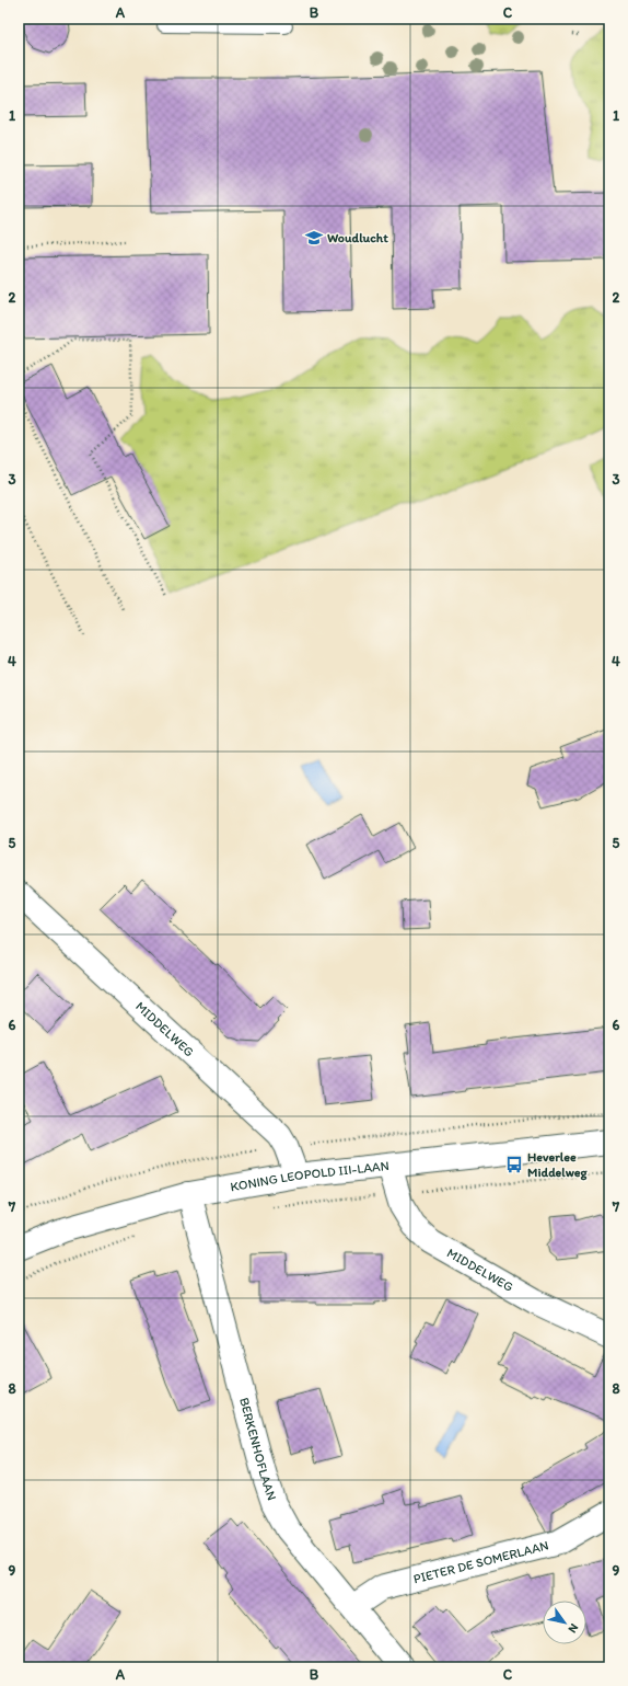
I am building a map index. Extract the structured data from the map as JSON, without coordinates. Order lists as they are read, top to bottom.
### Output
{
  "streets": {
    "street": [
      "MIDDELWEG",
      "KONING LEOPOLD III-LAAN",
      "BERKENHOFLAAN",
      "PIETER DE SOMERLAAN"
    ]
  },
  "crossings": [
    ["MIDDELWEG", "KONING LEOPOLD III-LAAN"],
    ["KONING LEOPOLD III-LAAN", "BERKENHOFLAAN"],
    ["BERKENHOFLAAN", "PIETER DE SOMERLAAN"]
  ],
  "places": {
    "school or university": ["Woudlucht"],
    "bus stop": ["Heverlee Middelweg"]
  },
  "north": "bottom right",
  "grid": {
    "columns": ["A", "B", "C"],
    "rows": [
      "1",
      "2",
      "3",
      "4",
      "5",
      "6",
      "7",
      "8",
      "9"
    ]
  }
}
